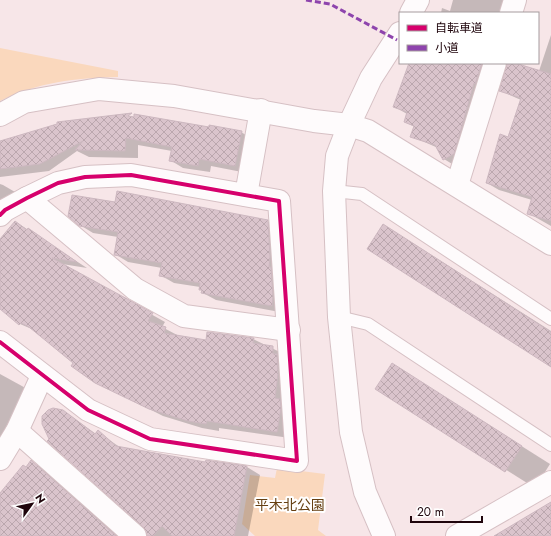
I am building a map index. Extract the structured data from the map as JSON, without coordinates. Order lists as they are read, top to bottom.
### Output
{
  "parks": ["平木北公園"],
  "legend": ["自転車道", "小道"],
  "scale_bar": "20 m",
  "north": "top right"
}
